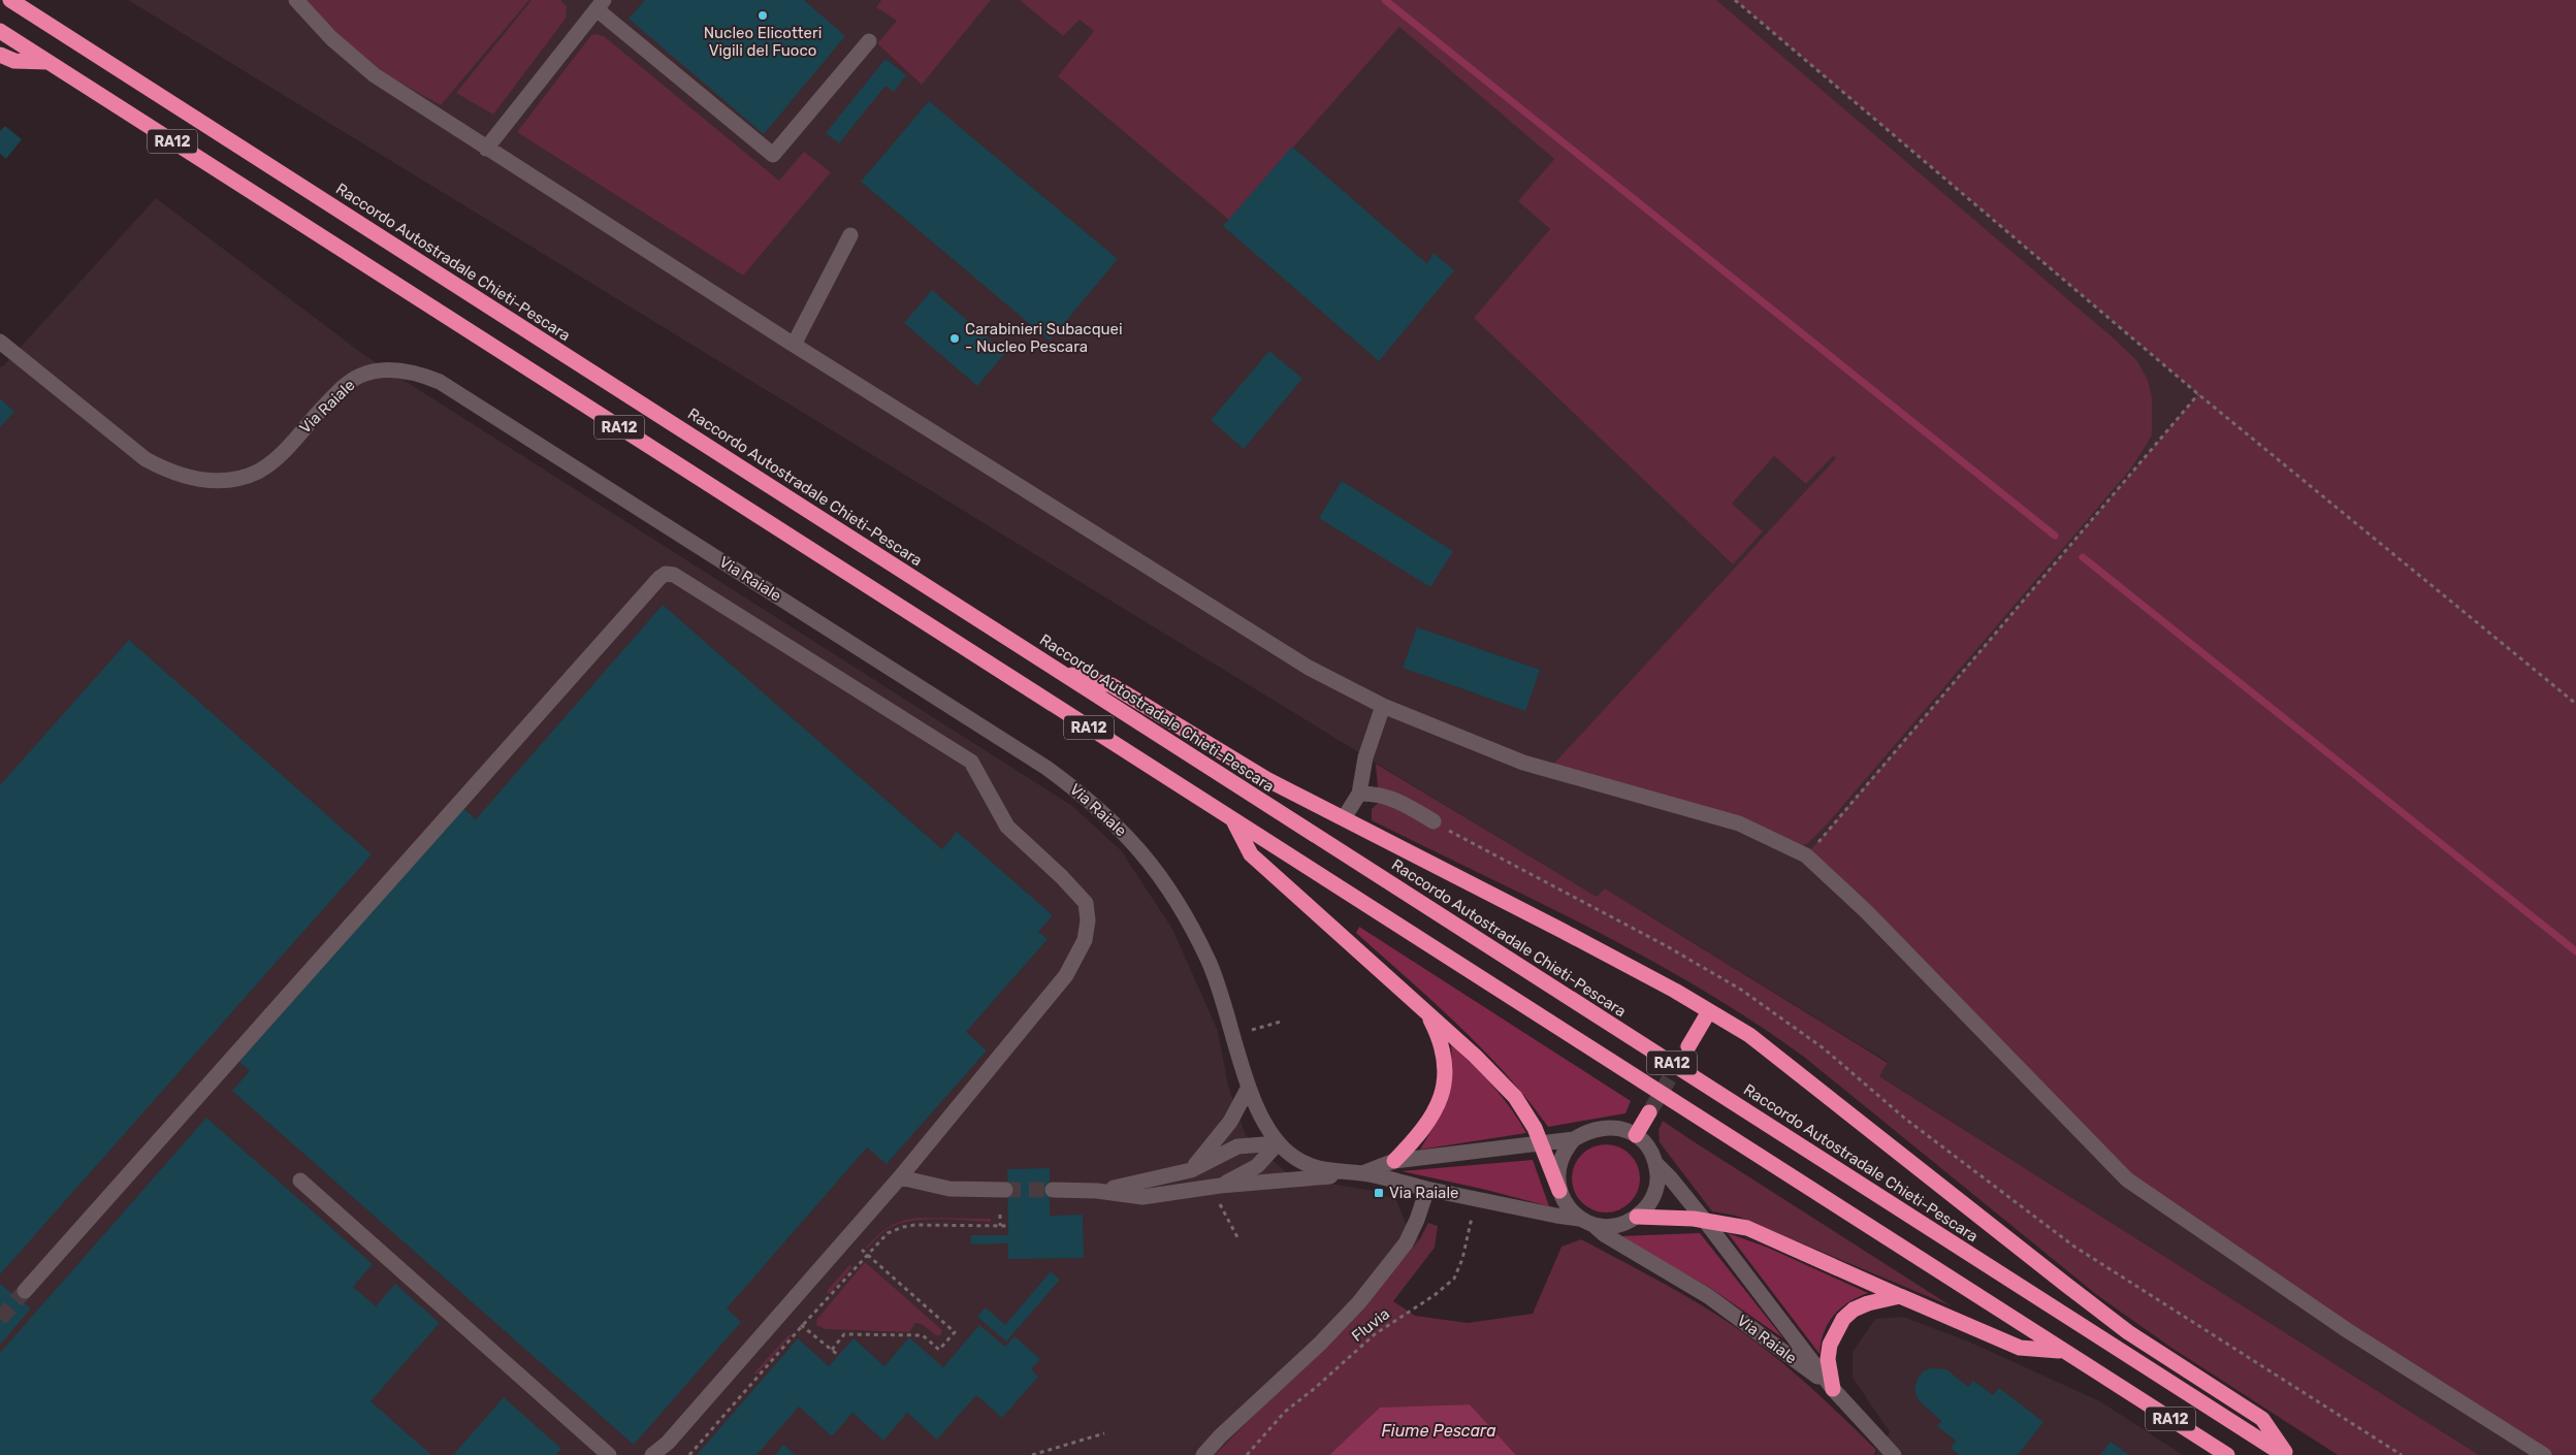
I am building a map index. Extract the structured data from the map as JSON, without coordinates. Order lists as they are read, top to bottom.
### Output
{
  "streets": {
    "highway": ["RA12", "Raccordo Autostradale Chieti-Pescara"],
    "street": ["Via Raiale"],
    "path": ["Fluvia"]
  },
  "crossings": [
    ["Via Raiale", "Fluvia"]
  ],
  "water": ["Fiume Pescara"],
  "places": {
    "other": ["Nucleo Elicotteri Vigili del Fuoco", "Carabinieri Subacquei - Nucleo Pescara"],
    "transit": ["Via Raiale"]
  }
}
